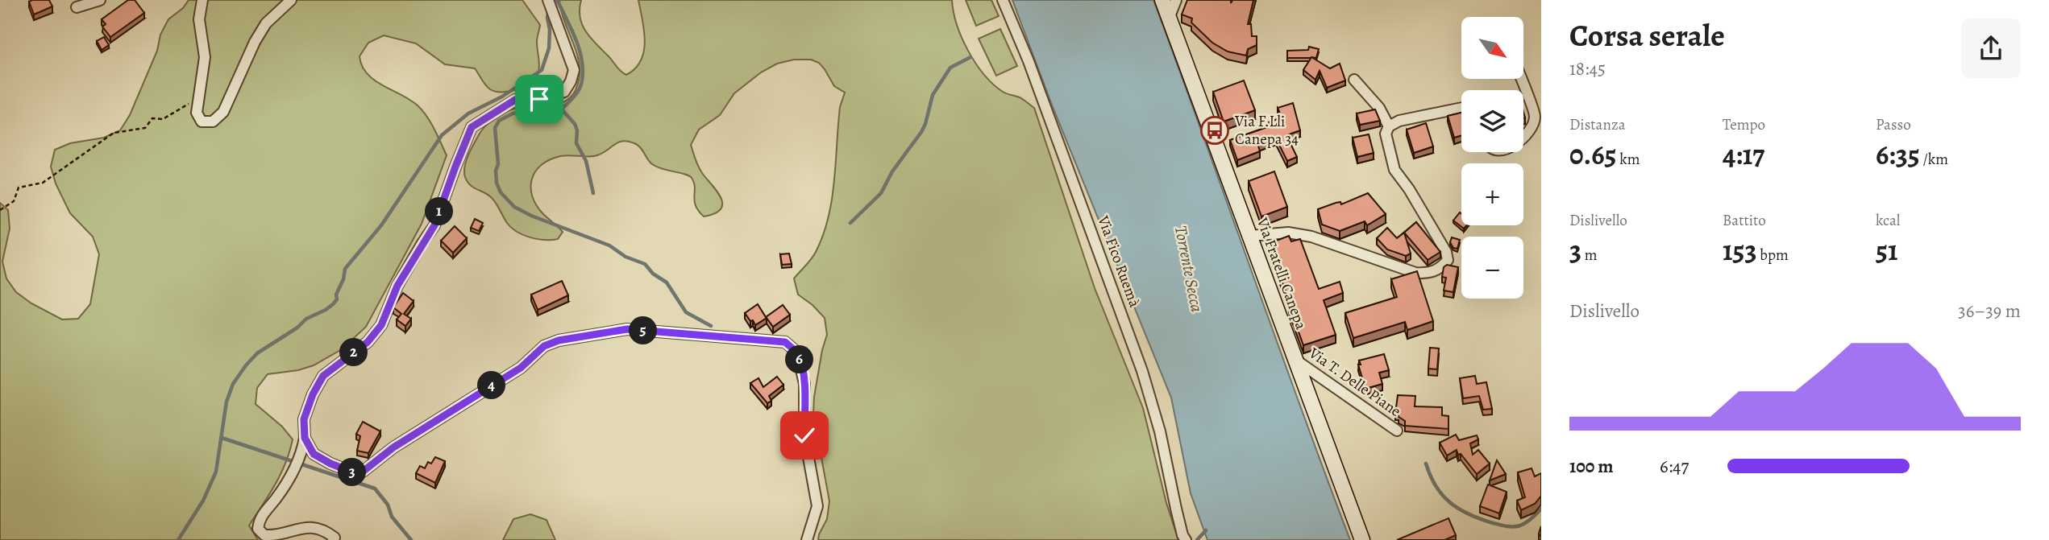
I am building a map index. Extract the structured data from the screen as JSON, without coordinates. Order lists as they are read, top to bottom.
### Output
{
  "streets": {
    "main road": ["Via Fratelli Canepa"],
    "street": ["Via Fico Ruemà", "Via T. Delle Piane"]
  },
  "crossings": [
    ["Via Fratelli Canepa", "Via T. Delle Piane"]
  ],
  "water": ["Torrente Secca"],
  "places": {
    "bus stop": ["Via F.Lli Canepa 34"]
  },
  "north": "bottom right",
  "page": {
    "heading": ["Corsa serale", "18:45"],
    "map_buttons": ["+", "−"],
    "stats": [
      ["Distanza", "0.65 km"],
      ["Tempo", "4:17"],
      ["Passo", "6:35 /km"],
      ["Dislivello", "3 m"],
      ["Battito", "153 bpm"],
      ["kcal", "51"]
    ],
    "pins": [
      "1",
      "5",
      "2",
      "6",
      "4",
      "3"
    ],
    "chart": ["Dislivello", "36–39 m"],
    "list": [
      {
        "name": "100 m",
        "note": "6:47"
      }
    ]
  }
}
